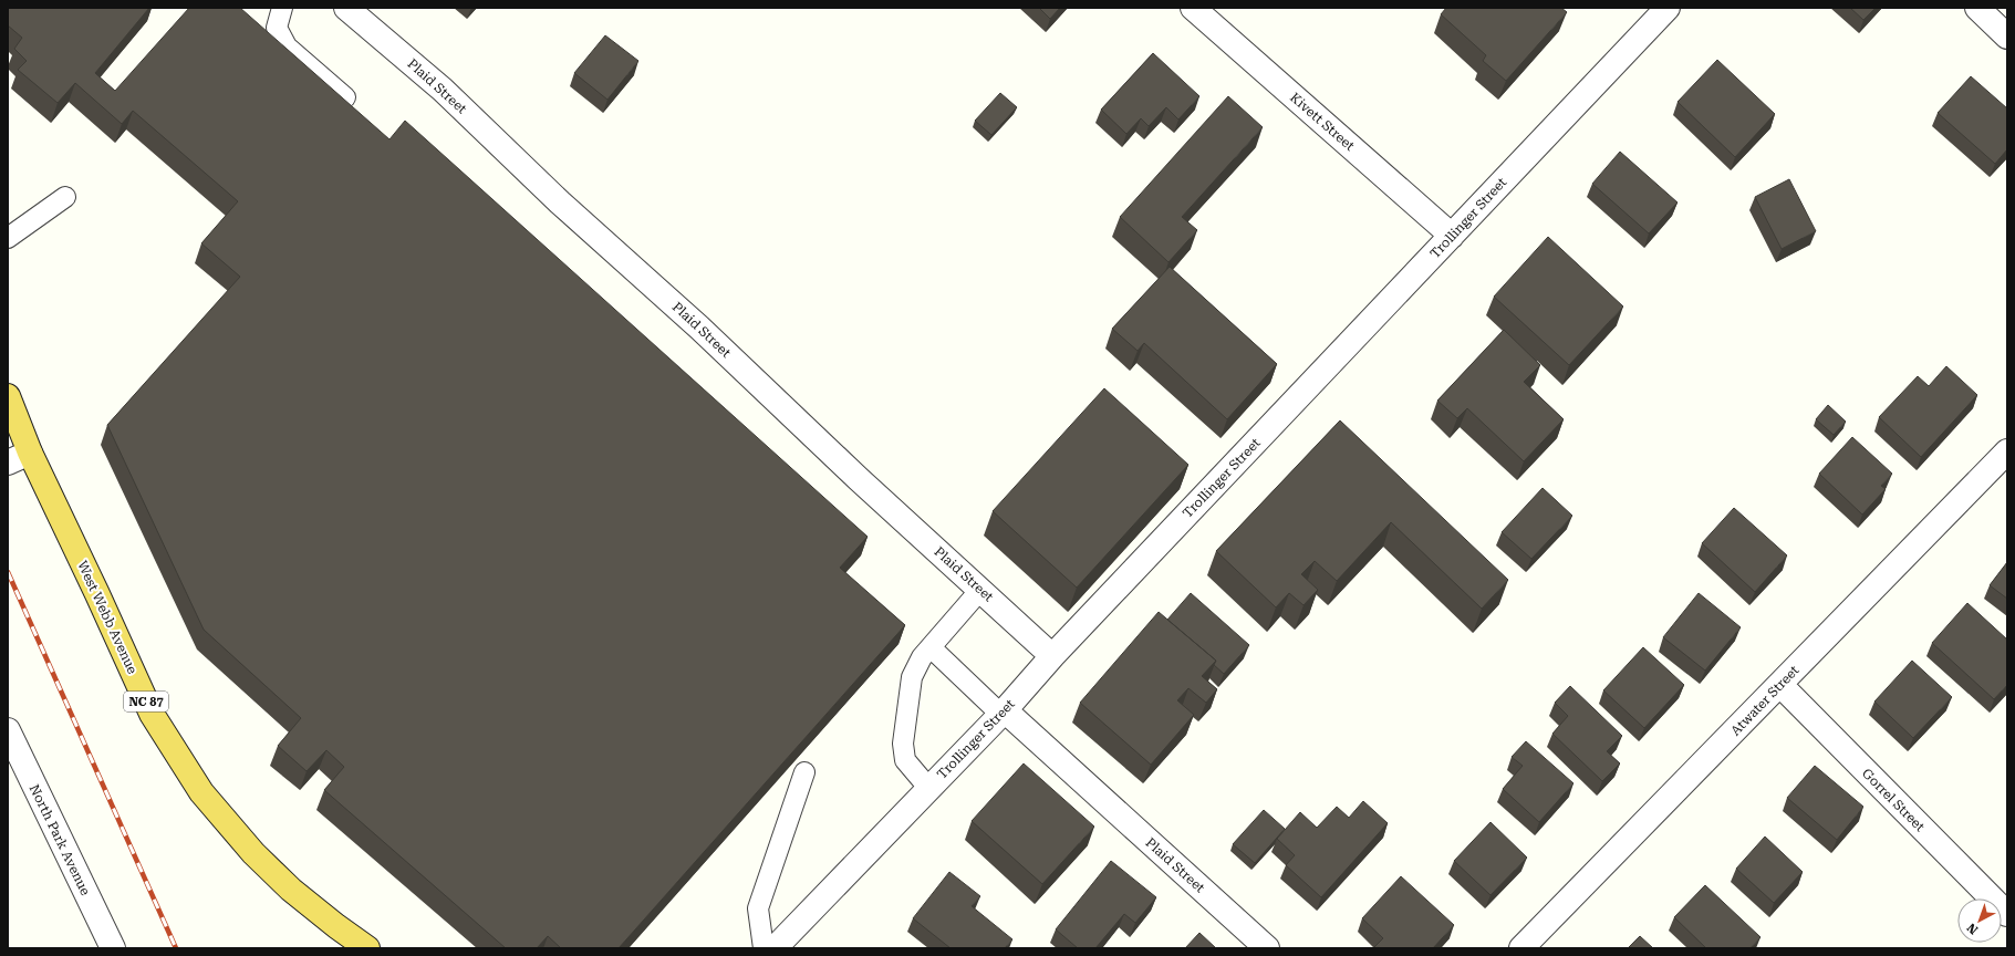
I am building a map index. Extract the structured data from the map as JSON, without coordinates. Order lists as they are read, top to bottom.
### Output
{
  "streets": {
    "highway": ["West Webb Avenue", "NC 87"],
    "street": [
      "Plaid Street",
      "Kivett Street",
      "Trollinger Street",
      "Atwater Street",
      "Gorrel Street",
      "North Park Avenue"
    ]
  },
  "crossings": [
    ["Plaid Street", "Trollinger Street"],
    ["Kivett Street", "Trollinger Street"],
    ["Atwater Street", "Gorrel Street"]
  ],
  "north": "bottom left"
}
